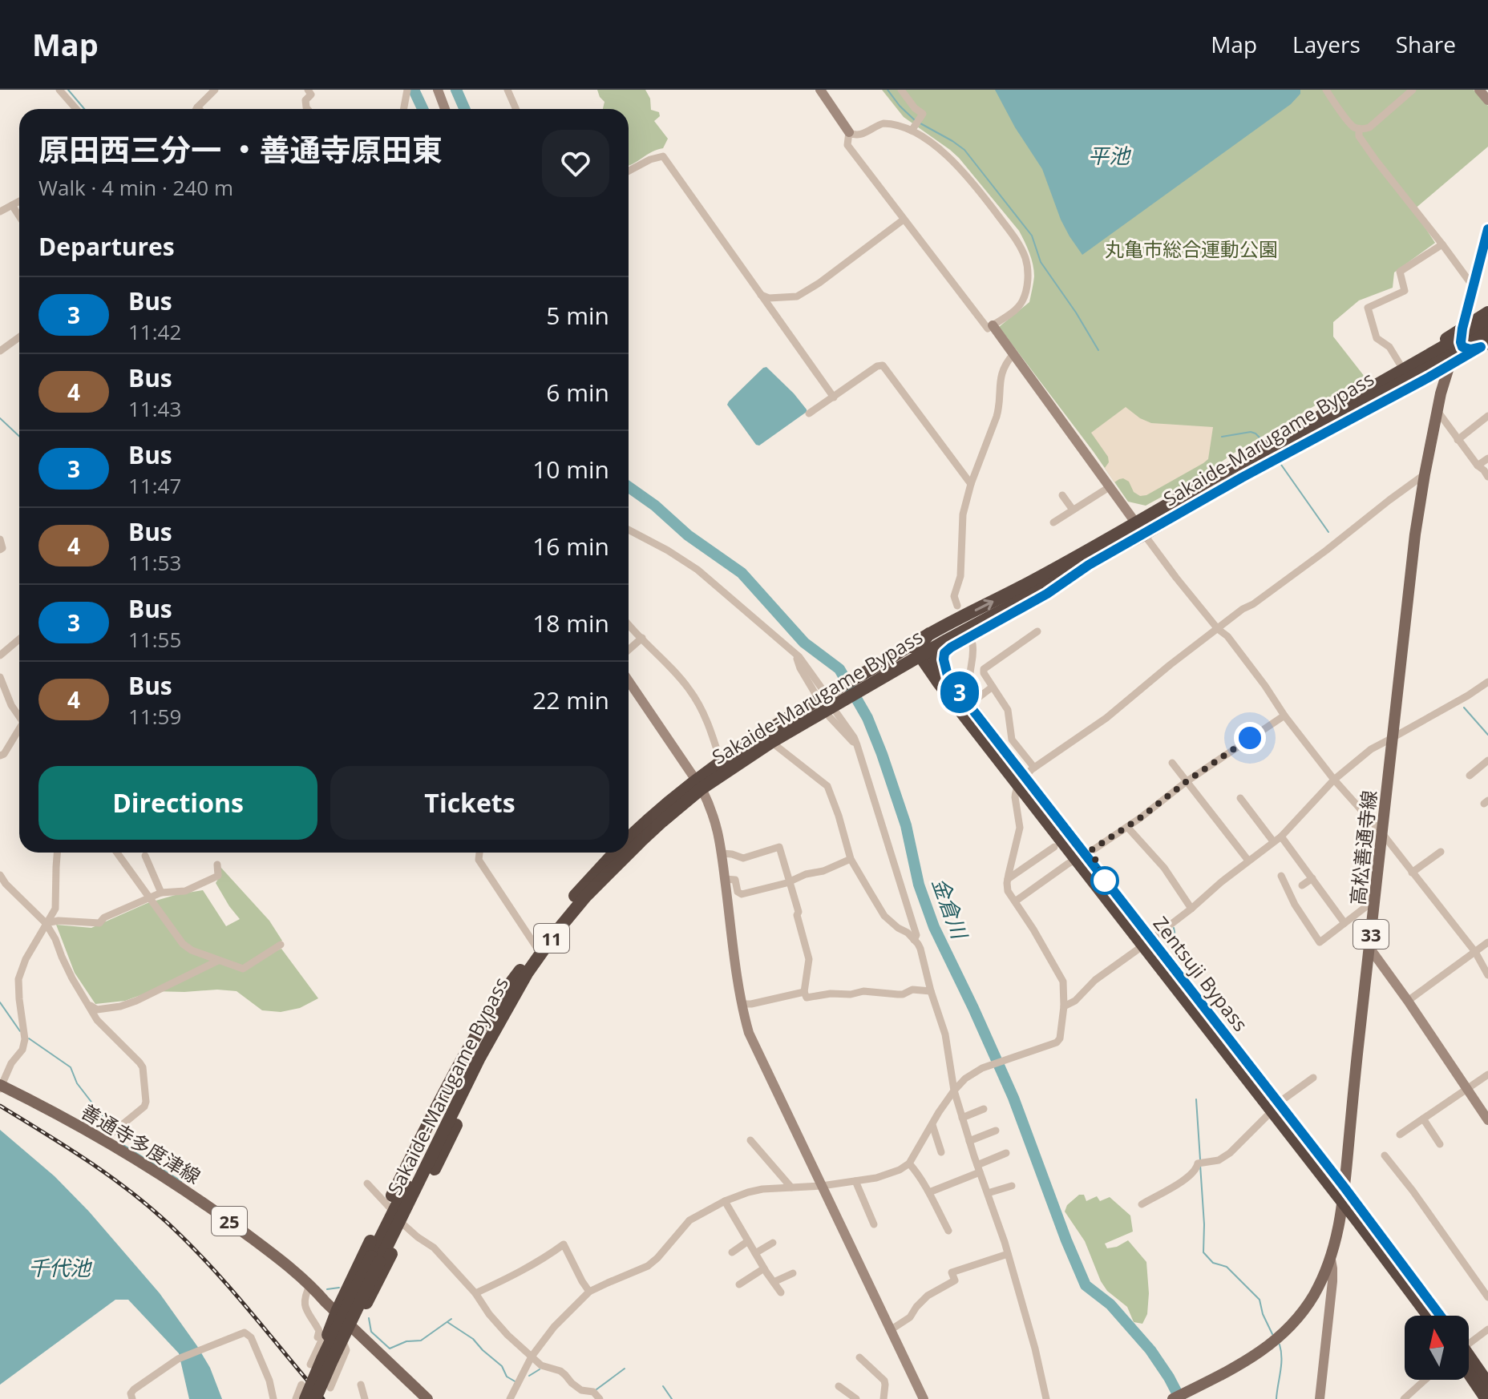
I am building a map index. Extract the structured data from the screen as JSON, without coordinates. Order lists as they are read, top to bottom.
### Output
{
  "streets": {
    "highway": ["Sakaide-Marugame Bypass", "11", "Zentsuji Bypass"],
    "main road": [
      "高松善通寺線",
      "33",
      "善通寺多度津線",
      "25"
    ]
  },
  "crossings": [
    ["Sakaide-Marugame Bypass", "11"],
    ["Sakaide-Marugame Bypass", "Zentsuji Bypass"],
    ["高松善通寺線", "11"],
    ["高松善通寺線", "Zentsuji Bypass"]
  ],
  "water": ["平池", "金倉川", "千代池"],
  "parks": ["丸亀市総合運動公園"],
  "lines": ["bus line 3"],
  "north": "top",
  "page": {
    "header": "Map",
    "nav": ["Map", "Layers", "Share"],
    "on_map": "3",
    "heading": [
      ["原田西三分一 ・善通寺原田東", "Walk · 4 min · 240 m"],
      "Departures"
    ],
    "list": [
      {
        "mark": "3",
        "name": "Bus",
        "note": "11:42",
        "value": "5 min"
      },
      {
        "mark": "4",
        "name": "Bus",
        "note": "11:43",
        "value": "6 min"
      },
      {
        "mark": "3",
        "name": "Bus",
        "note": "11:47",
        "value": "10 min"
      },
      {
        "mark": "4",
        "name": "Bus",
        "note": "11:53",
        "value": "16 min"
      },
      {
        "mark": "3",
        "name": "Bus",
        "note": "11:55",
        "value": "18 min"
      },
      {
        "mark": "4",
        "name": "Bus",
        "note": "11:59",
        "value": "22 min"
      }
    ],
    "buttons": ["Directions", "Tickets"]
  }
}
